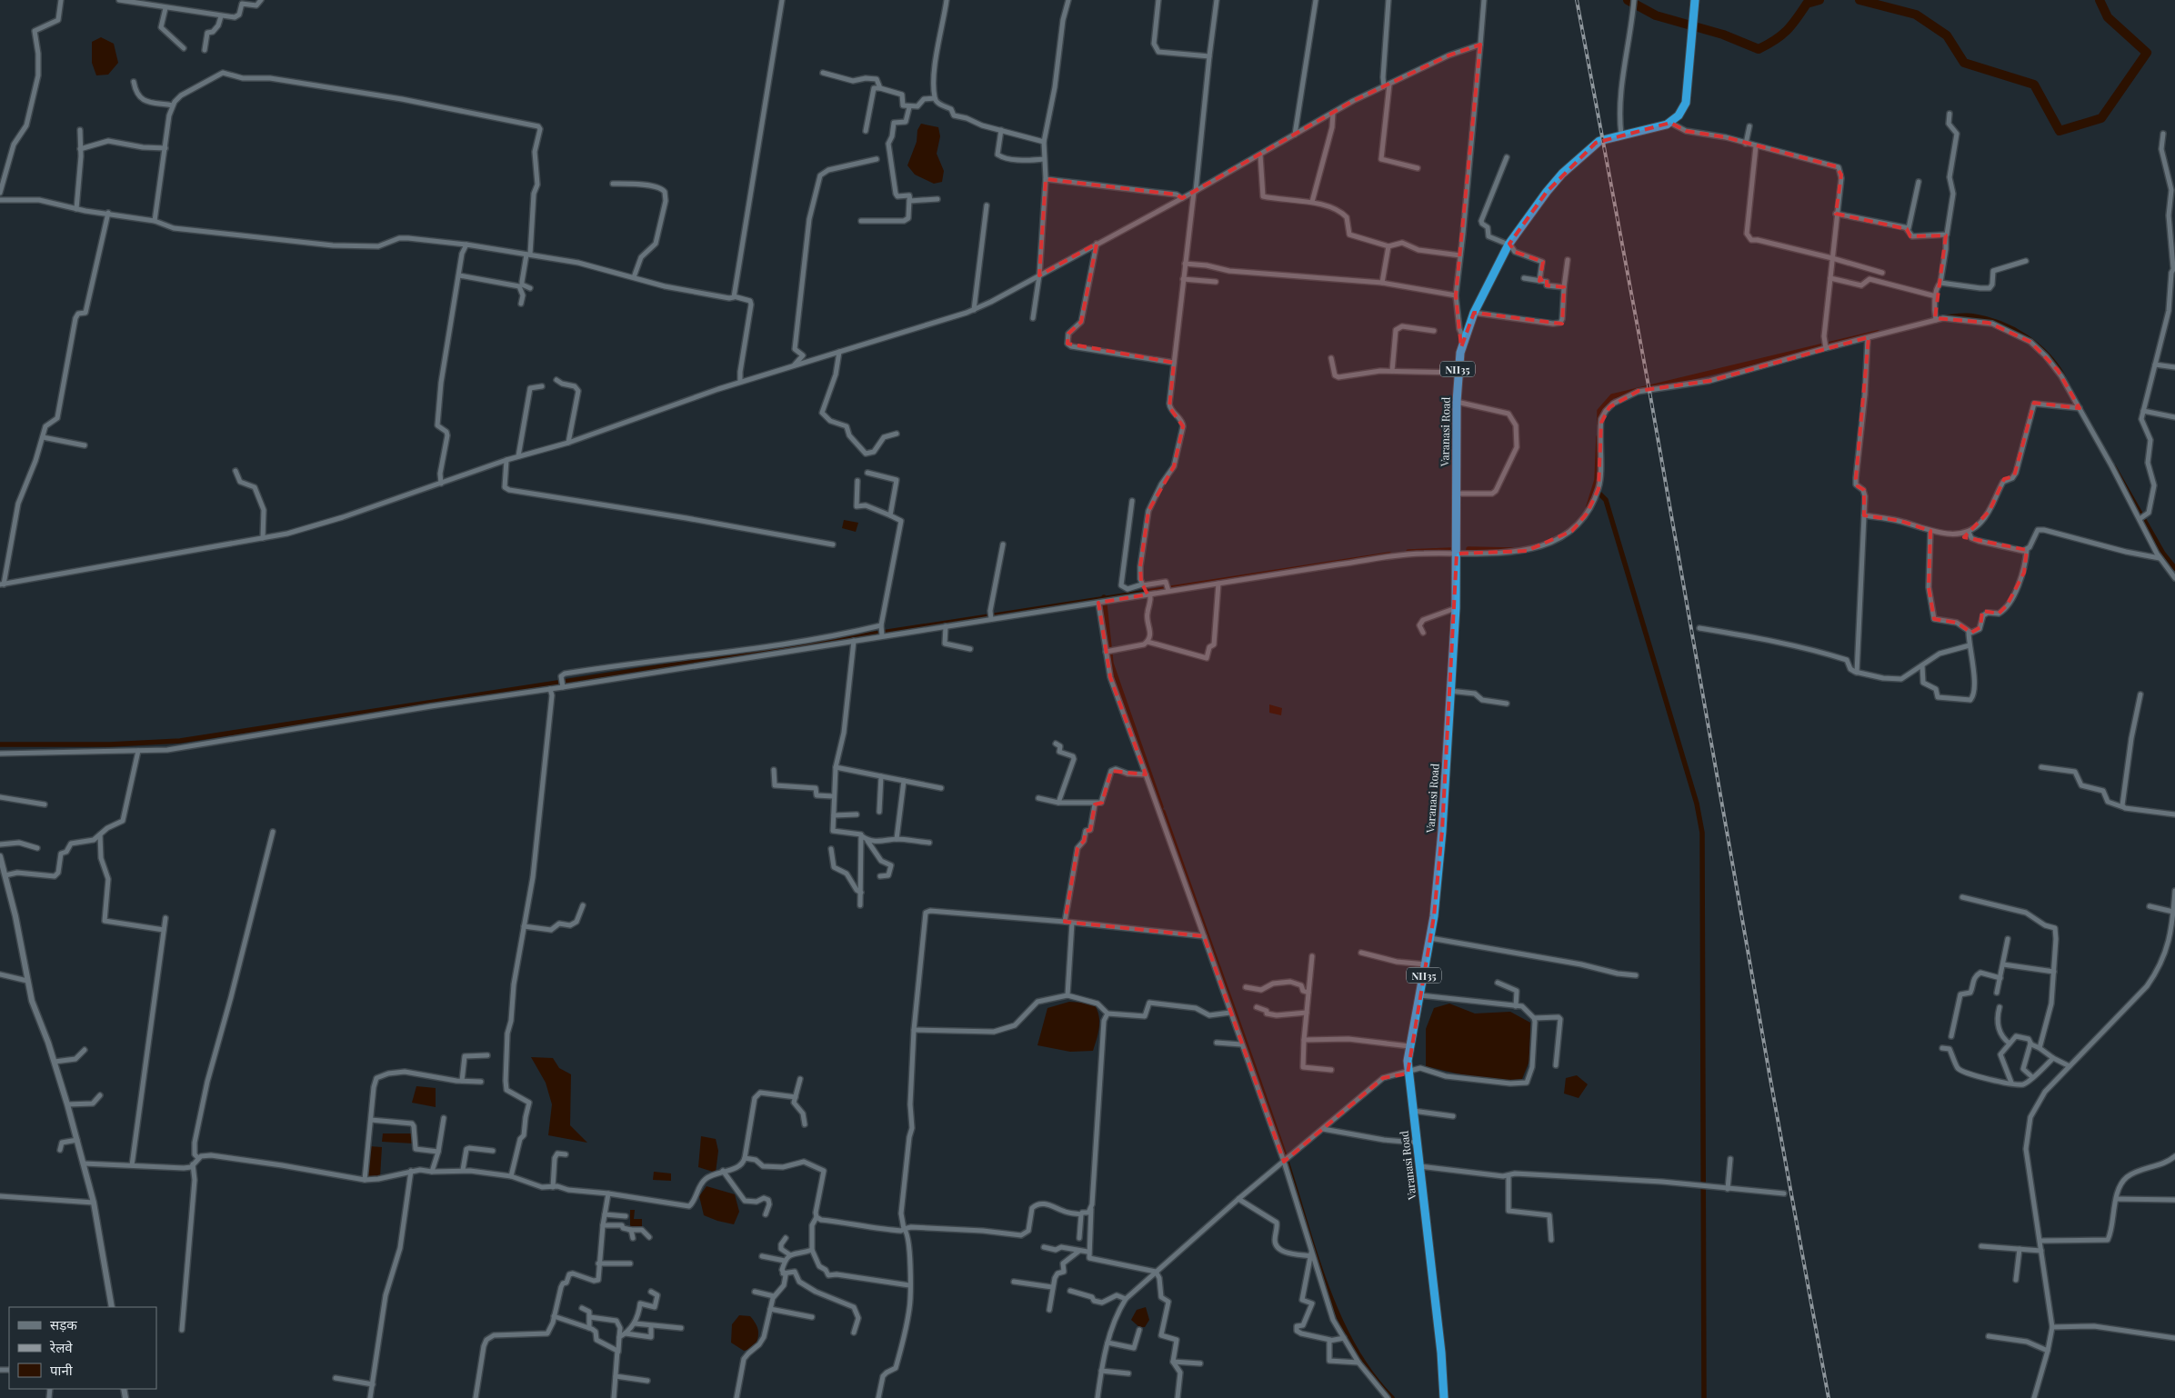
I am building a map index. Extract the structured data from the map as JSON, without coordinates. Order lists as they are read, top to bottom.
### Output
{
  "streets": {
    "highway": ["NH35", "Varanasi Road"]
  },
  "crossings": [
    ["NH35", "Varanasi Road"]
  ],
  "legend": ["सड़क", "रेलवे", "पानी"]
}
